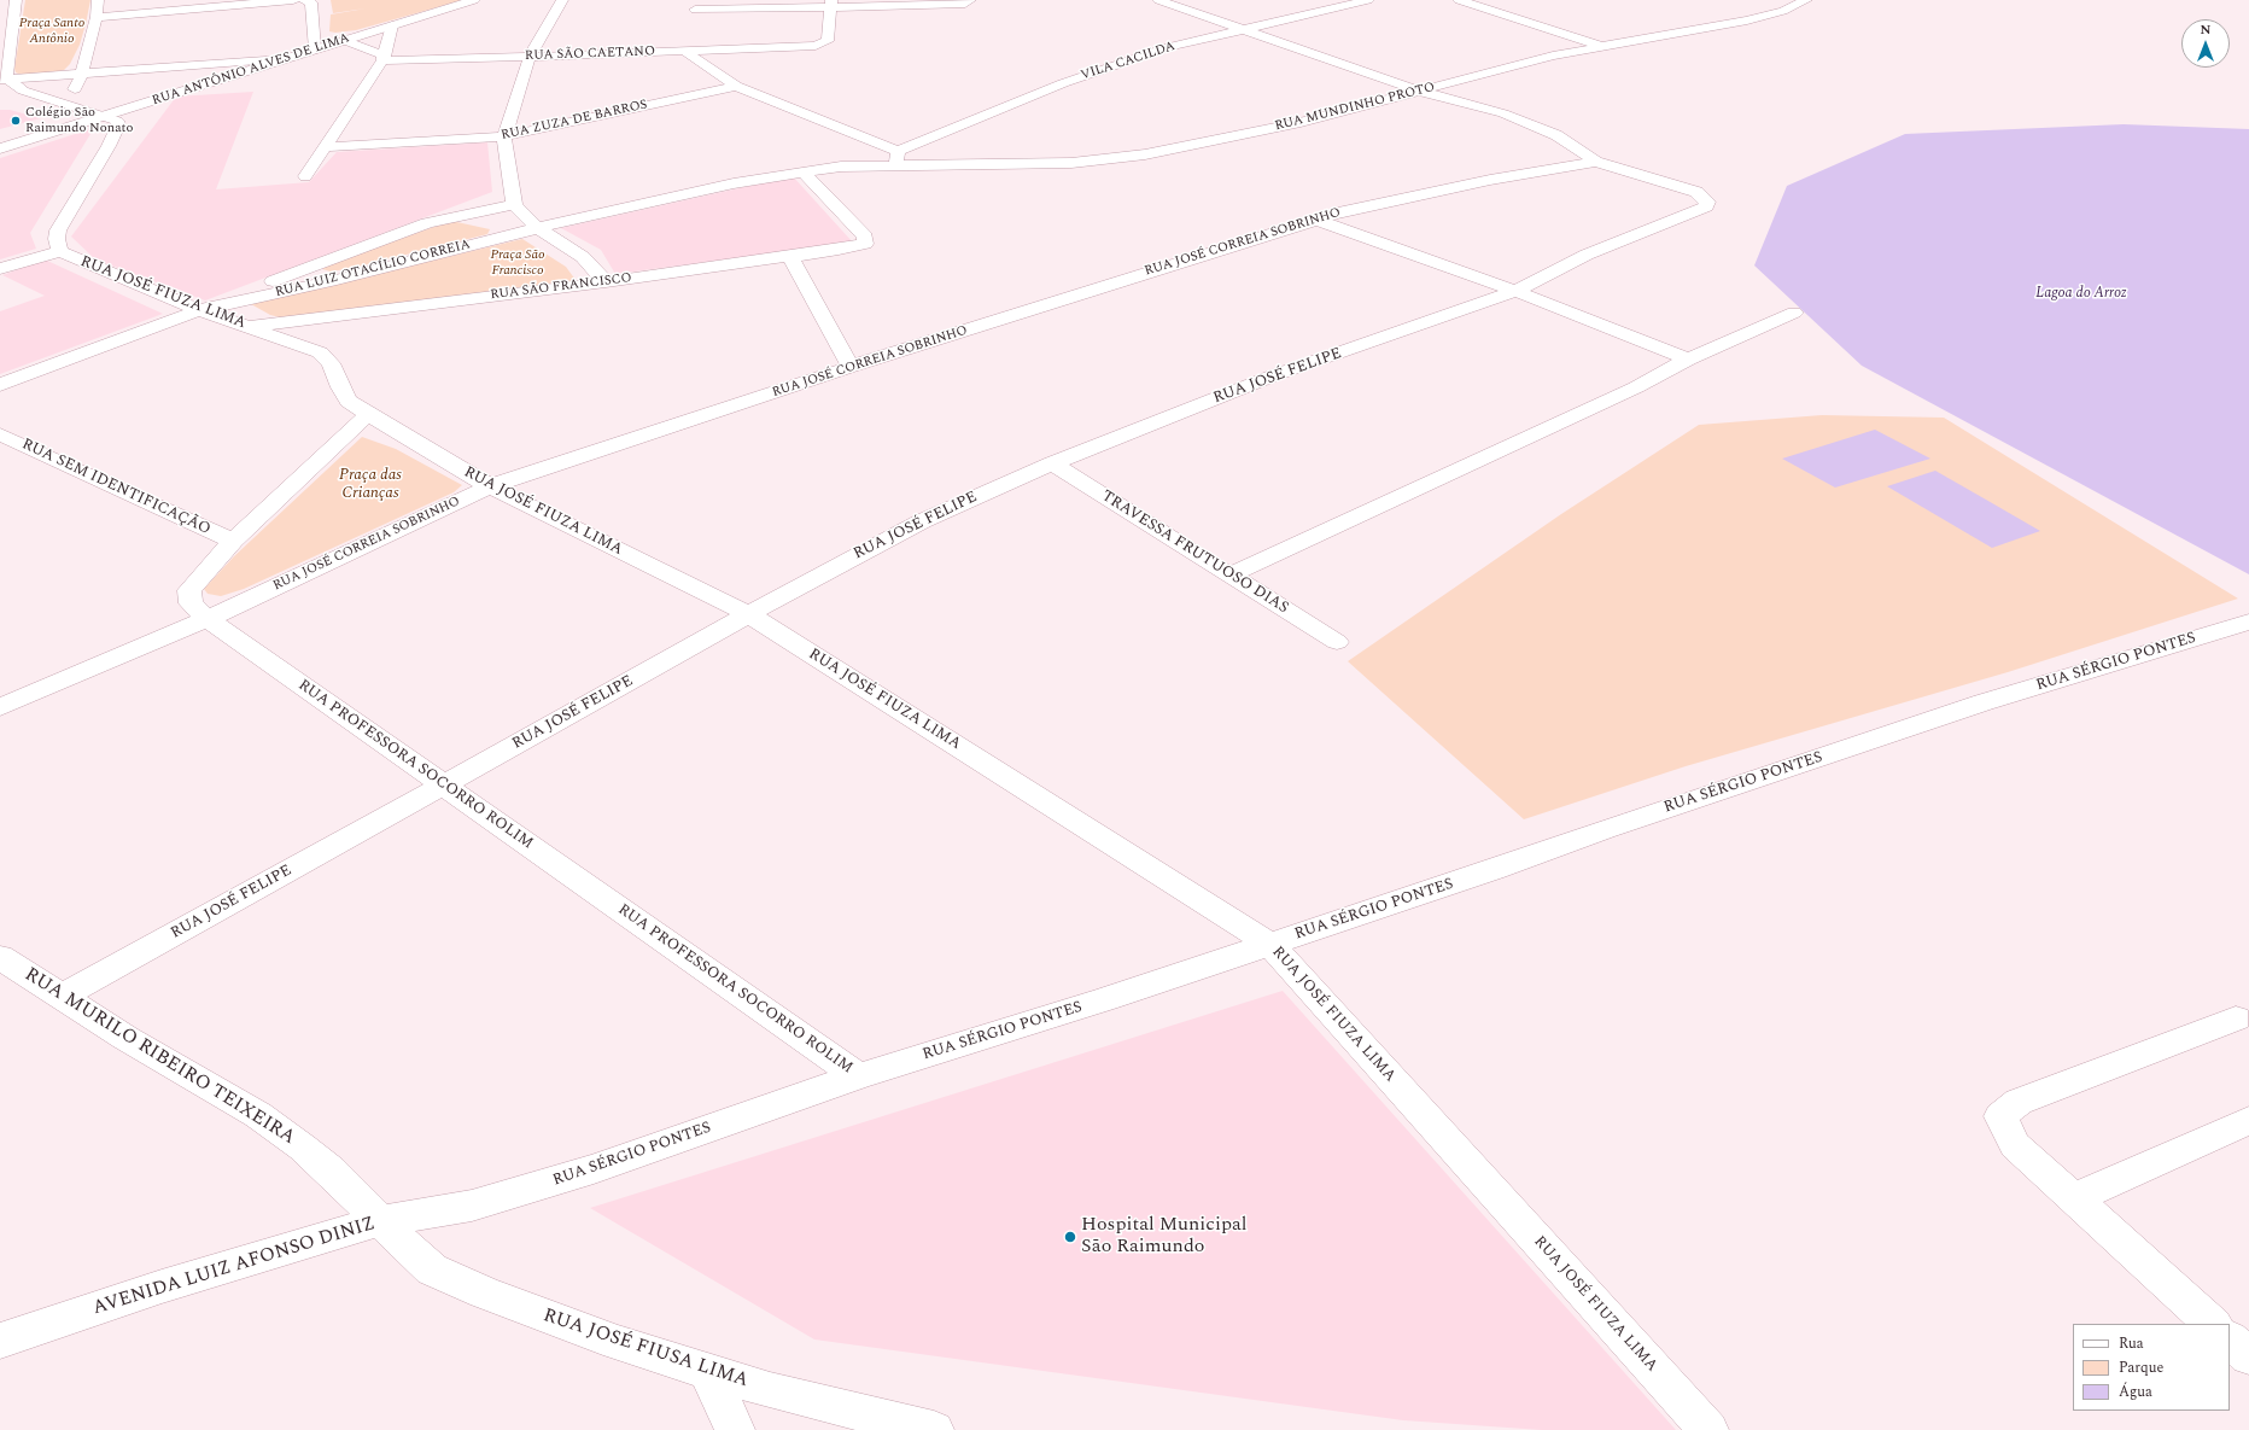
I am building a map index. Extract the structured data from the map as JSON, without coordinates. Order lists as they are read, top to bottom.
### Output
{
  "streets": {
    "street": [
      "RUA SÃO CAETANO",
      "VILA CACILDA",
      "RUA ANTÔNIO ALVES DE LIMA",
      "RUA MUNDINHO PROTO",
      "RUA ZUZA DE BARROS",
      "RUA JOSÉ CORREIA SOBRINHO",
      "RUA LUIZ OTACÍLIO CORREIA",
      "RUA SÃO FRANCISCO",
      "RUA JOSÉ FIUZA LIMA",
      "RUA JOSÉ FELIPE",
      "RUA SEM IDENTIFICAÇÃO",
      "TRAVESSA FRUTUOSO DIAS",
      "RUA SÉRGIO PONTES",
      "RUA PROFESSORA SOCORRO ROLIM",
      "RUA MURILO RIBEIRO TEIXEIRA",
      "AVENIDA LUIZ AFONSO DINIZ",
      "RUA JOSÉ FIUSA LIMA"
    ]
  },
  "crossings": [
    ["VILA CACILDA", "RUA MUNDINHO PROTO"],
    ["VILA CACILDA", "RUA LUIZ OTACÍLIO CORREIA"],
    ["RUA ANTÔNIO ALVES DE LIMA", "RUA JOSÉ FIUZA LIMA"],
    ["RUA MUNDINHO PROTO", "RUA LUIZ OTACÍLIO CORREIA"],
    ["RUA JOSÉ CORREIA SOBRINHO", "RUA JOSÉ FIUZA LIMA"],
    ["RUA JOSÉ CORREIA SOBRINHO", "RUA JOSÉ FELIPE"],
    ["RUA JOSÉ CORREIA SOBRINHO", "RUA PROFESSORA SOCORRO ROLIM"],
    ["RUA LUIZ OTACÍLIO CORREIA", "RUA SÃO FRANCISCO"],
    ["RUA LUIZ OTACÍLIO CORREIA", "RUA JOSÉ FIUZA LIMA"],
    ["RUA SÃO FRANCISCO", "RUA JOSÉ FIUZA LIMA"],
    ["RUA JOSÉ FIUZA LIMA", "RUA JOSÉ FELIPE"],
    ["RUA JOSÉ FIUZA LIMA", "RUA SÉRGIO PONTES"],
    ["RUA JOSÉ FIUZA LIMA", "RUA PROFESSORA SOCORRO ROLIM"],
    ["RUA JOSÉ FELIPE", "TRAVESSA FRUTUOSO DIAS"],
    ["RUA JOSÉ FELIPE", "RUA PROFESSORA SOCORRO ROLIM"],
    ["RUA JOSÉ FELIPE", "RUA MURILO RIBEIRO TEIXEIRA"],
    ["RUA SEM IDENTIFICAÇÃO", "RUA PROFESSORA SOCORRO ROLIM"],
    ["RUA SÉRGIO PONTES", "RUA PROFESSORA SOCORRO ROLIM"],
    ["RUA SÉRGIO PONTES", "AVENIDA LUIZ AFONSO DINIZ"],
    ["RUA MURILO RIBEIRO TEIXEIRA", "AVENIDA LUIZ AFONSO DINIZ"],
    ["RUA MURILO RIBEIRO TEIXEIRA", "RUA JOSÉ FIUSA LIMA"],
    ["AVENIDA LUIZ AFONSO DINIZ", "RUA JOSÉ FIUSA LIMA"]
  ],
  "water": ["Lagoa do Arroz"],
  "parks": ["Praça Santo Antônio", "Praça São Francisco", "Praça das Crianças"],
  "places": ["Colégio São Raimundo Nonato", "Hospital Municipal São Raimundo"],
  "legend": ["Rua", "Parque", "Água"],
  "north": "top"
}
